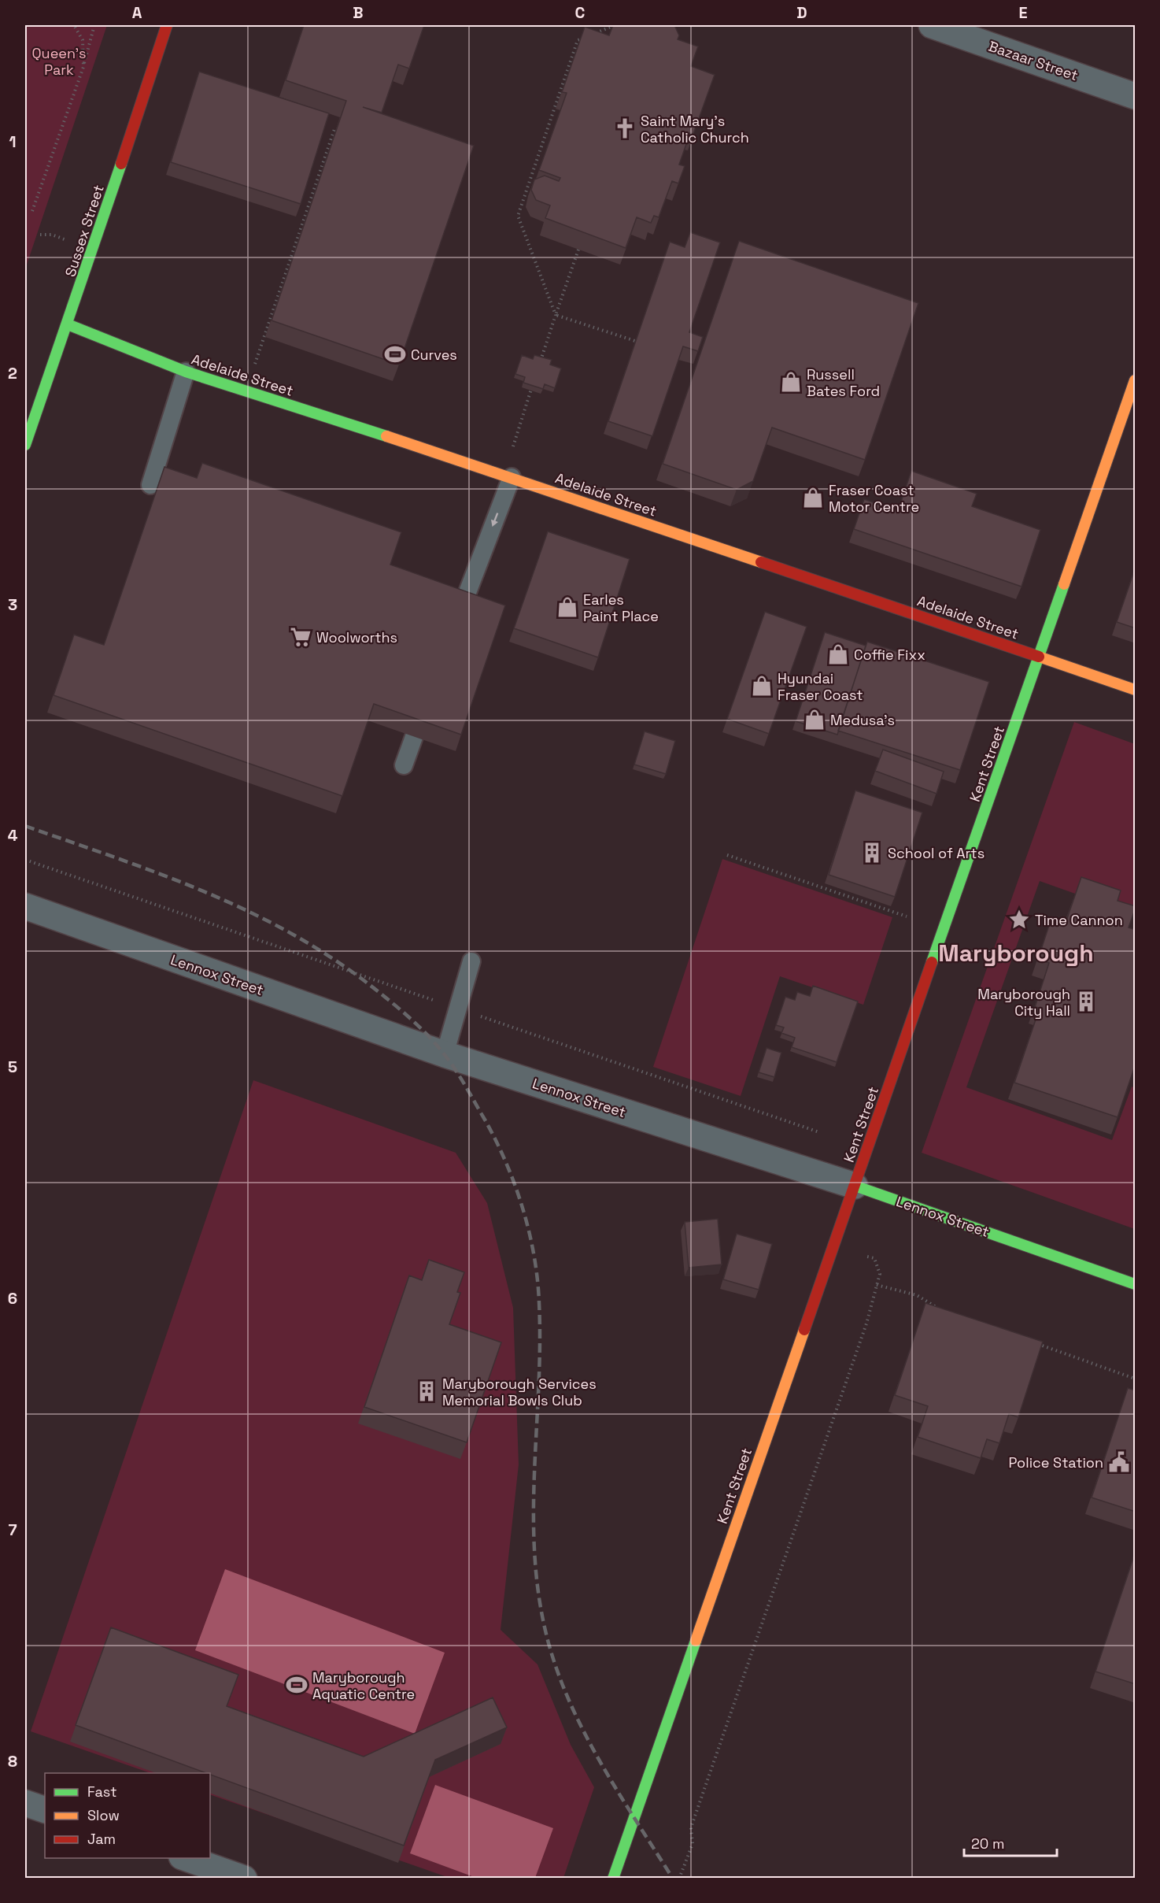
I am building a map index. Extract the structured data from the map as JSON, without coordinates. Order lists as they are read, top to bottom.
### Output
{
  "streets": {
    "main road": [
      "Sussex Street",
      "Adelaide Street",
      "Kent Street",
      "Lennox Street"
    ],
    "street": ["Bazaar Street"]
  },
  "crossings": [
    ["Sussex Street", "Adelaide Street"],
    ["Adelaide Street", "Kent Street"],
    ["Kent Street", "Lennox Street"]
  ],
  "districts": ["Maryborough"],
  "parks": ["Queen's Park"],
  "places": {
    "church": ["Saint Mary's Catholic Church"],
    "sports": ["Curves", "Maryborough Aquatic Centre"],
    "shop": [
      "Russell Bates Ford",
      "Fraser Coast Motor Centre",
      "Earles Paint Place",
      "Coffie Fixx",
      "Hyundai Fraser Coast",
      "Medusa's"
    ],
    "supermarket": ["Woolworths"],
    "building": ["School of Arts", "Maryborough City Hall", "Maryborough Services Memorial Bowls Club"],
    "place": ["Time Cannon"],
    "public building": ["Police Station"]
  },
  "legend": ["Fast", "Slow", "Jam"],
  "scale_bar": "20 m",
  "grid": {
    "columns": [
      "A",
      "B",
      "C",
      "D",
      "E"
    ],
    "rows": [
      "1",
      "2",
      "3",
      "4",
      "5",
      "6",
      "7",
      "8"
    ]
  }
}
